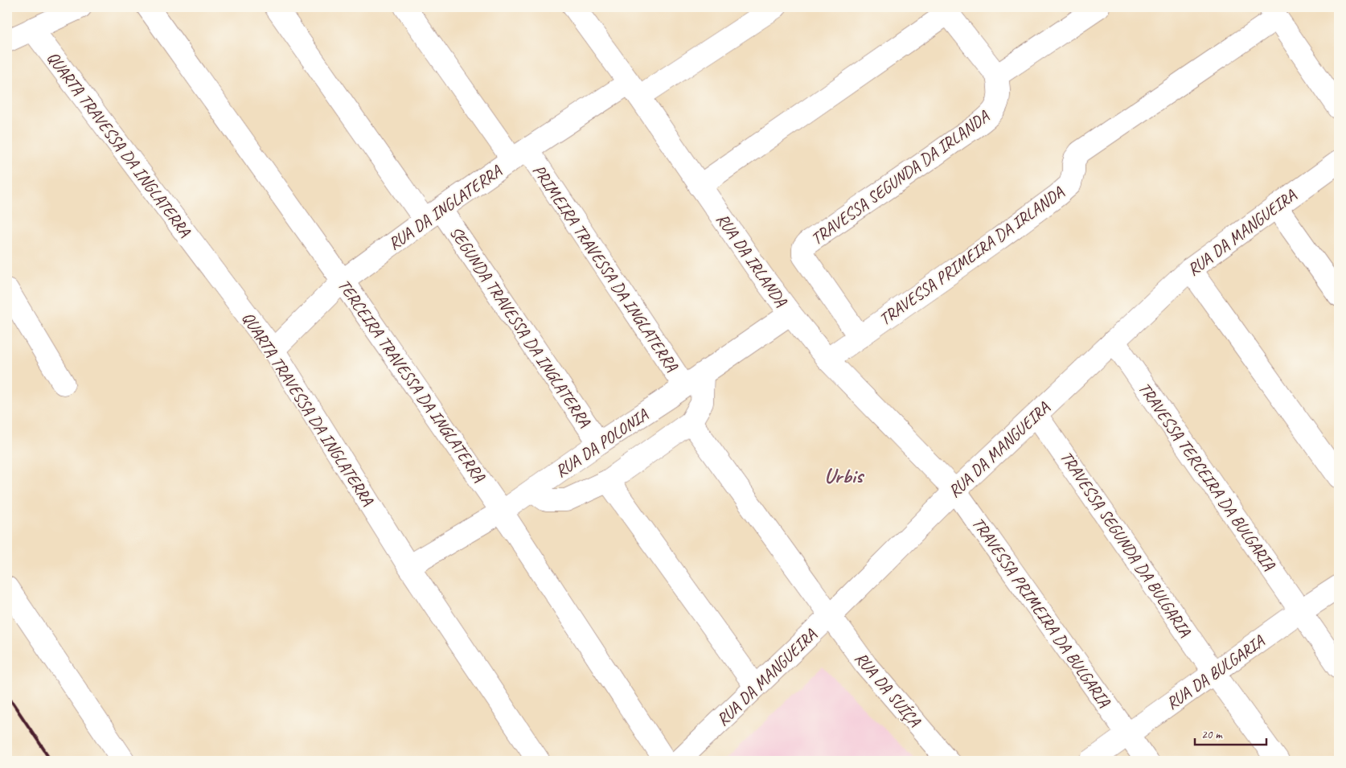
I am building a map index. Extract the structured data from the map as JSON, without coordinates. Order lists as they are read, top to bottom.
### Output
{
  "streets": {
    "street": [
      "QUARTA TRAVESSA DA INGLATERRA",
      "TRAVESSA SEGUNDA DA IRLANDA",
      "RUA DA INGLATERRA",
      "RUA DA MANGUEIRA",
      "TRAVESSA PRIMEIRA DA IRLANDA",
      "RUA DA IRLANDA",
      "PRIMEIRA TRAVESSA DA INGLATERRA",
      "SEGUNDA TRAVESSA DA INGLATERRA",
      "TERCEIRA TRAVESSA DA INGLATERRA",
      "RUA DA POLONIA",
      "TRAVESSA TERCEIRA DA BULGARIA",
      "TRAVESSA SEGUNDA DA BULGARIA",
      "TRAVESSA PRIMEIRA DA BULGARIA",
      "RUA DA BULGARIA",
      "RUA DA SUÍÇA"
    ]
  },
  "crossings": [
    ["QUARTA TRAVESSA DA INGLATERRA", "RUA DA INGLATERRA"],
    ["QUARTA TRAVESSA DA INGLATERRA", "RUA DA POLONIA"],
    ["TRAVESSA SEGUNDA DA IRLANDA", "TRAVESSA PRIMEIRA DA IRLANDA"],
    ["RUA DA INGLATERRA", "RUA DA IRLANDA"],
    ["RUA DA INGLATERRA", "PRIMEIRA TRAVESSA DA INGLATERRA"],
    ["RUA DA INGLATERRA", "SEGUNDA TRAVESSA DA INGLATERRA"],
    ["RUA DA INGLATERRA", "TERCEIRA TRAVESSA DA INGLATERRA"],
    ["RUA DA MANGUEIRA", "RUA DA IRLANDA"],
    ["RUA DA MANGUEIRA", "TRAVESSA TERCEIRA DA BULGARIA"],
    ["RUA DA MANGUEIRA", "TRAVESSA SEGUNDA DA BULGARIA"],
    ["RUA DA MANGUEIRA", "TRAVESSA PRIMEIRA DA BULGARIA"],
    ["RUA DA MANGUEIRA", "RUA DA SUÍÇA"],
    ["TRAVESSA PRIMEIRA DA IRLANDA", "RUA DA IRLANDA"],
    ["RUA DA IRLANDA", "RUA DA POLONIA"],
    ["RUA DA IRLANDA", "TRAVESSA PRIMEIRA DA BULGARIA"],
    ["PRIMEIRA TRAVESSA DA INGLATERRA", "RUA DA POLONIA"],
    ["SEGUNDA TRAVESSA DA INGLATERRA", "RUA DA POLONIA"],
    ["TERCEIRA TRAVESSA DA INGLATERRA", "RUA DA POLONIA"],
    ["TRAVESSA TERCEIRA DA BULGARIA", "RUA DA BULGARIA"],
    ["TRAVESSA SEGUNDA DA BULGARIA", "RUA DA BULGARIA"],
    ["TRAVESSA PRIMEIRA DA BULGARIA", "RUA DA BULGARIA"]
  ],
  "districts": ["Urbis"],
  "scale_bar": "20 m"
}
